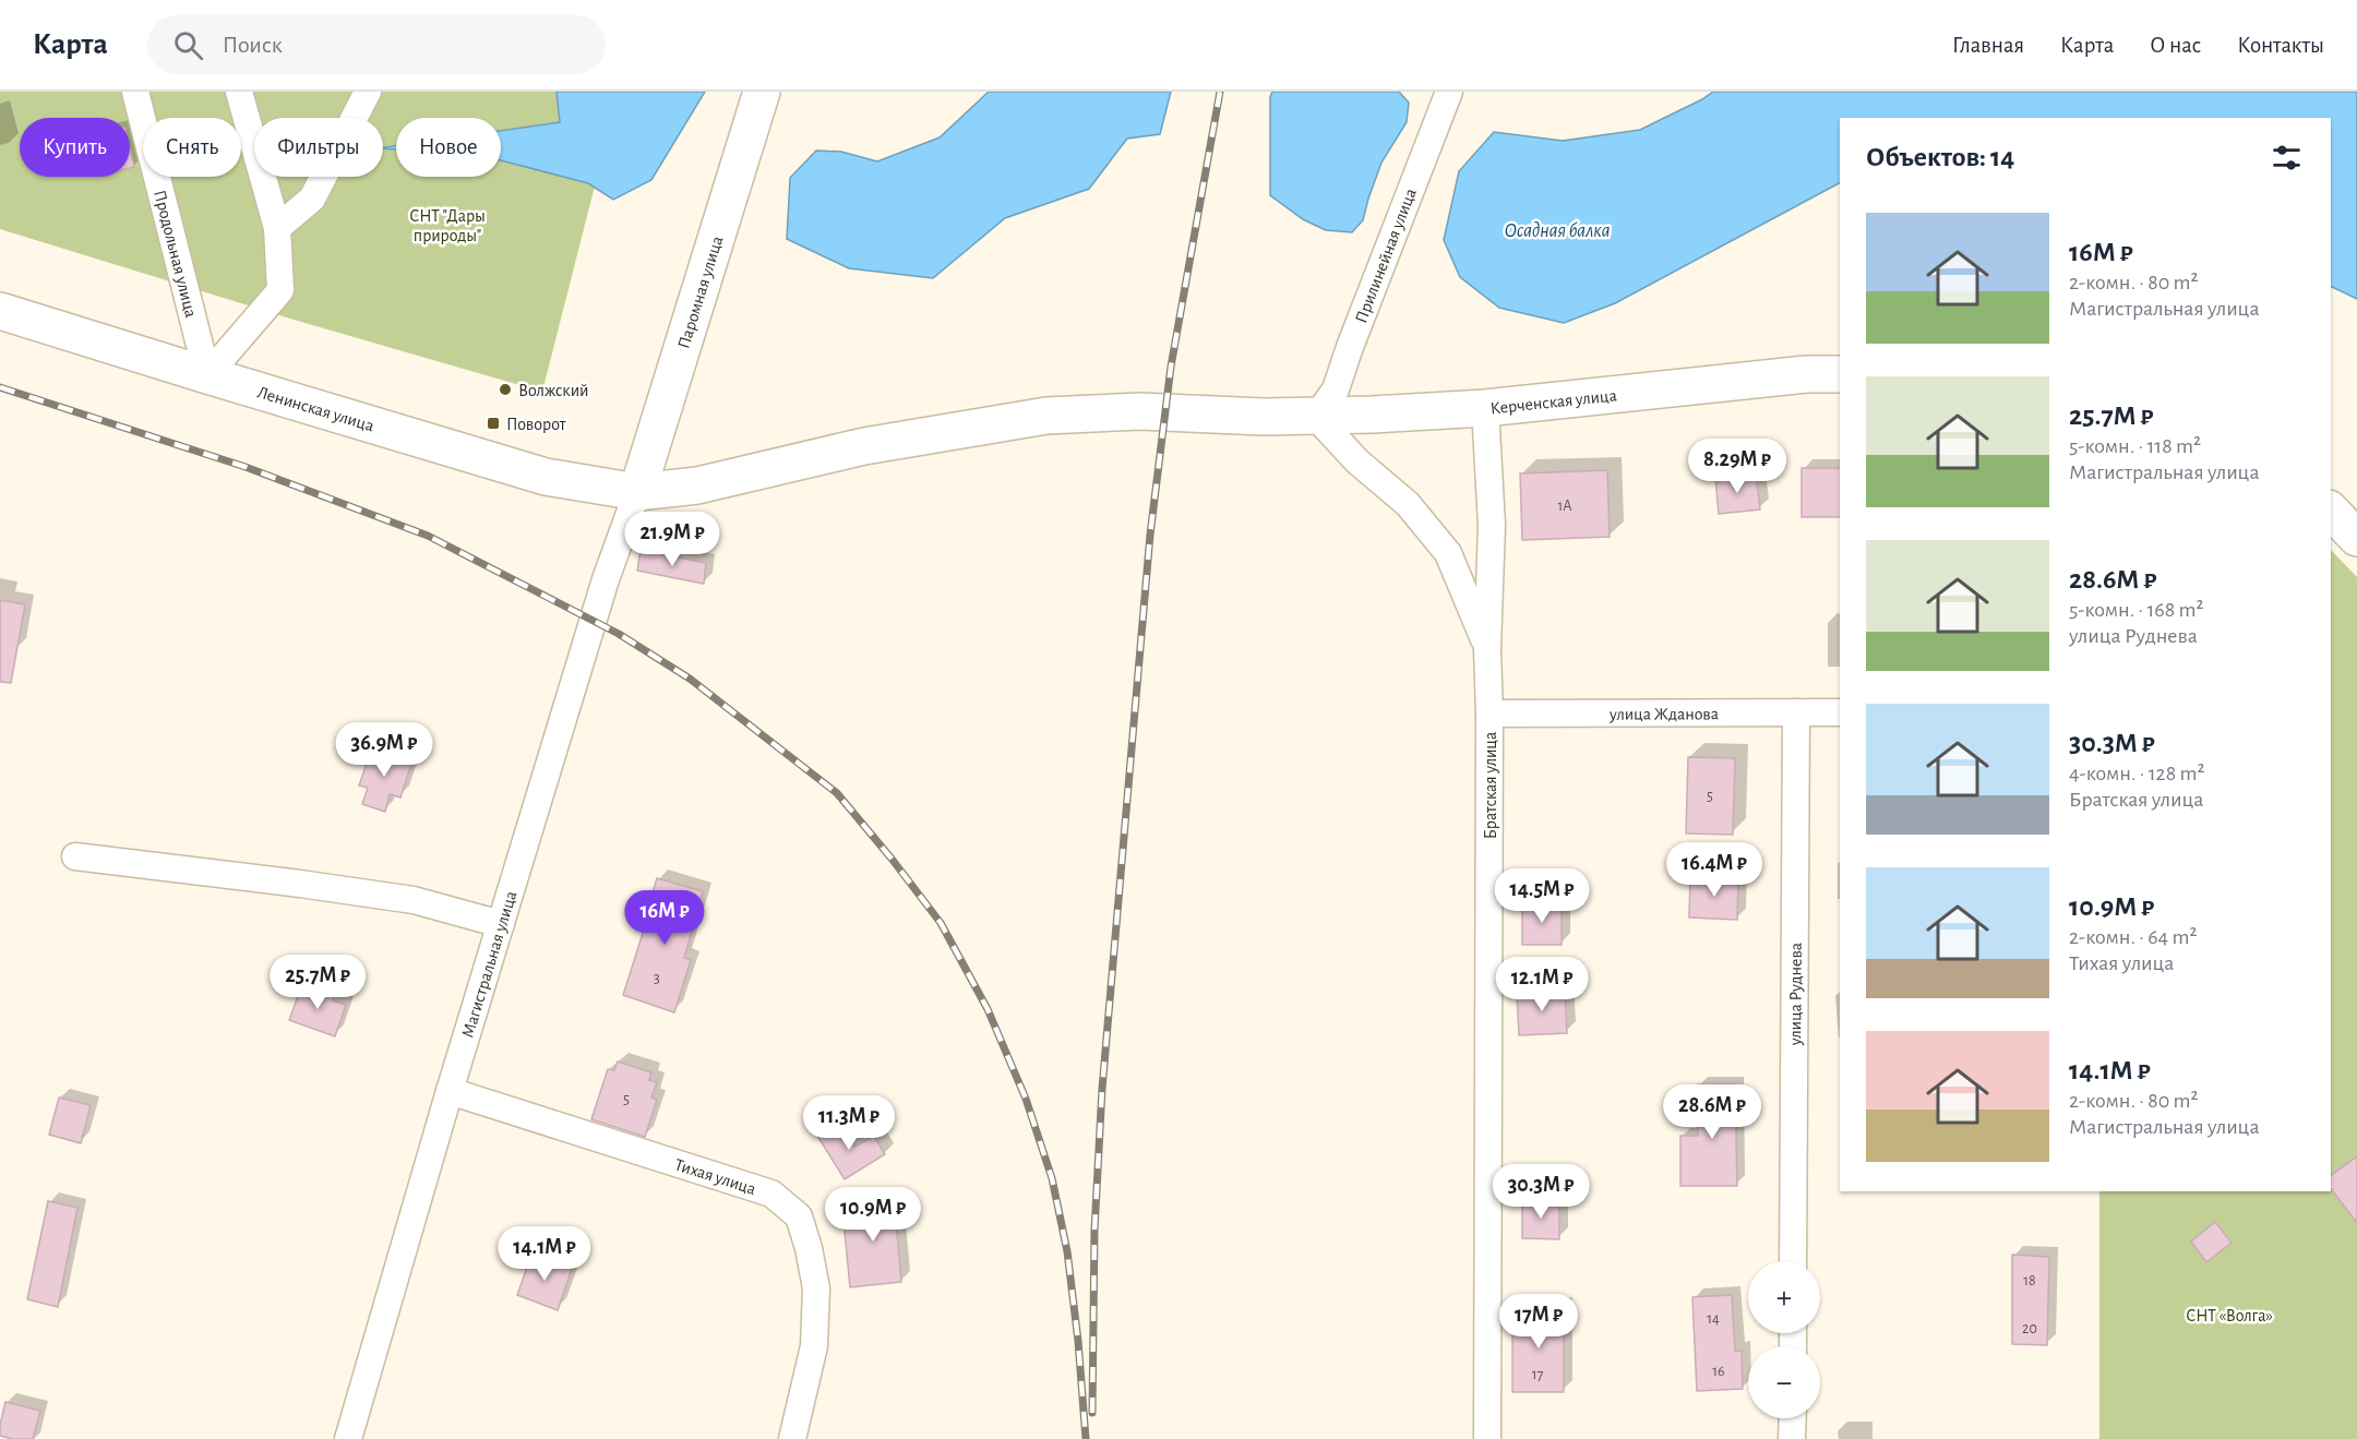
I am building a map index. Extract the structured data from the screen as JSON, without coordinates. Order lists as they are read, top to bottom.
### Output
{
  "streets": {
    "street": [
      "Продольная улица",
      "Прилинейная улица",
      "Паромная улица",
      "Керченская улица",
      "Ленинская улица",
      "улица Жданова",
      "Братская улица",
      "Магистральная улица",
      "улица Руднева",
      "Тихая улица"
    ]
  },
  "crossings": [
    ["Продольная улица", "Ленинская улица"],
    ["Прилинейная улица", "Керченская улица"],
    ["Паромная улица", "Ленинская улица"],
    ["Паромная улица", "Магистральная улица"],
    ["Керченская улица", "Ленинская улица"],
    ["Керченская улица", "Братская улица"],
    ["Ленинская улица", "Магистральная улица"],
    ["улица Жданова", "Братская улица"],
    ["улица Жданова", "улица Руднева"],
    ["Магистральная улица", "Тихая улица"]
  ],
  "water": ["Осадная балка"],
  "parks": ["СНТ \"Дары природы\"", "СНТ «Волга»"],
  "places": {
    "other": ["Волжский"],
    "transit": ["Поворот"]
  },
  "house_numbers": [
    "1А",
    "5",
    "3",
    "5",
    "18",
    "14",
    "20",
    "16",
    "17"
  ],
  "page": {
    "header": "Карта",
    "search": "Поиск",
    "nav": [
      "Главная",
      "Карта",
      "О нас",
      "Контакты"
    ],
    "chip": [
      "Купить",
      "Снять",
      "Фильтры",
      "Новое"
    ],
    "heading": "Объектов: 14",
    "list": [
      {
        "name": "16M ₽",
        "note": "2-комн. · 80 m² · Магистральная улица"
      },
      {
        "name": "25.7M ₽",
        "note": "5-комн. · 118 m² · Магистральная улица"
      },
      {
        "name": "28.6M ₽",
        "note": "5-комн. · 168 m² · улица Руднева"
      },
      {
        "name": "30.3M ₽",
        "note": "4-комн. · 128 m² · Братская улица"
      },
      {
        "name": "10.9M ₽",
        "note": "2-комн. · 64 m² · Тихая улица"
      },
      {
        "name": "14.1M ₽",
        "note": "2-комн. · 80 m² · Магистральная улица"
      }
    ],
    "price": [
      "8.29M ₽",
      "21.9M ₽",
      "36.9M ₽",
      "16.4M ₽",
      "14.5M ₽",
      "16M ₽",
      "25.7M ₽",
      "12.1M ₽",
      "28.6M ₽",
      "11.3M ₽",
      "30.3M ₽",
      "10.9M ₽",
      "14.1M ₽",
      "17M ₽"
    ],
    "map_buttons": ["+", "−"]
  }
}
